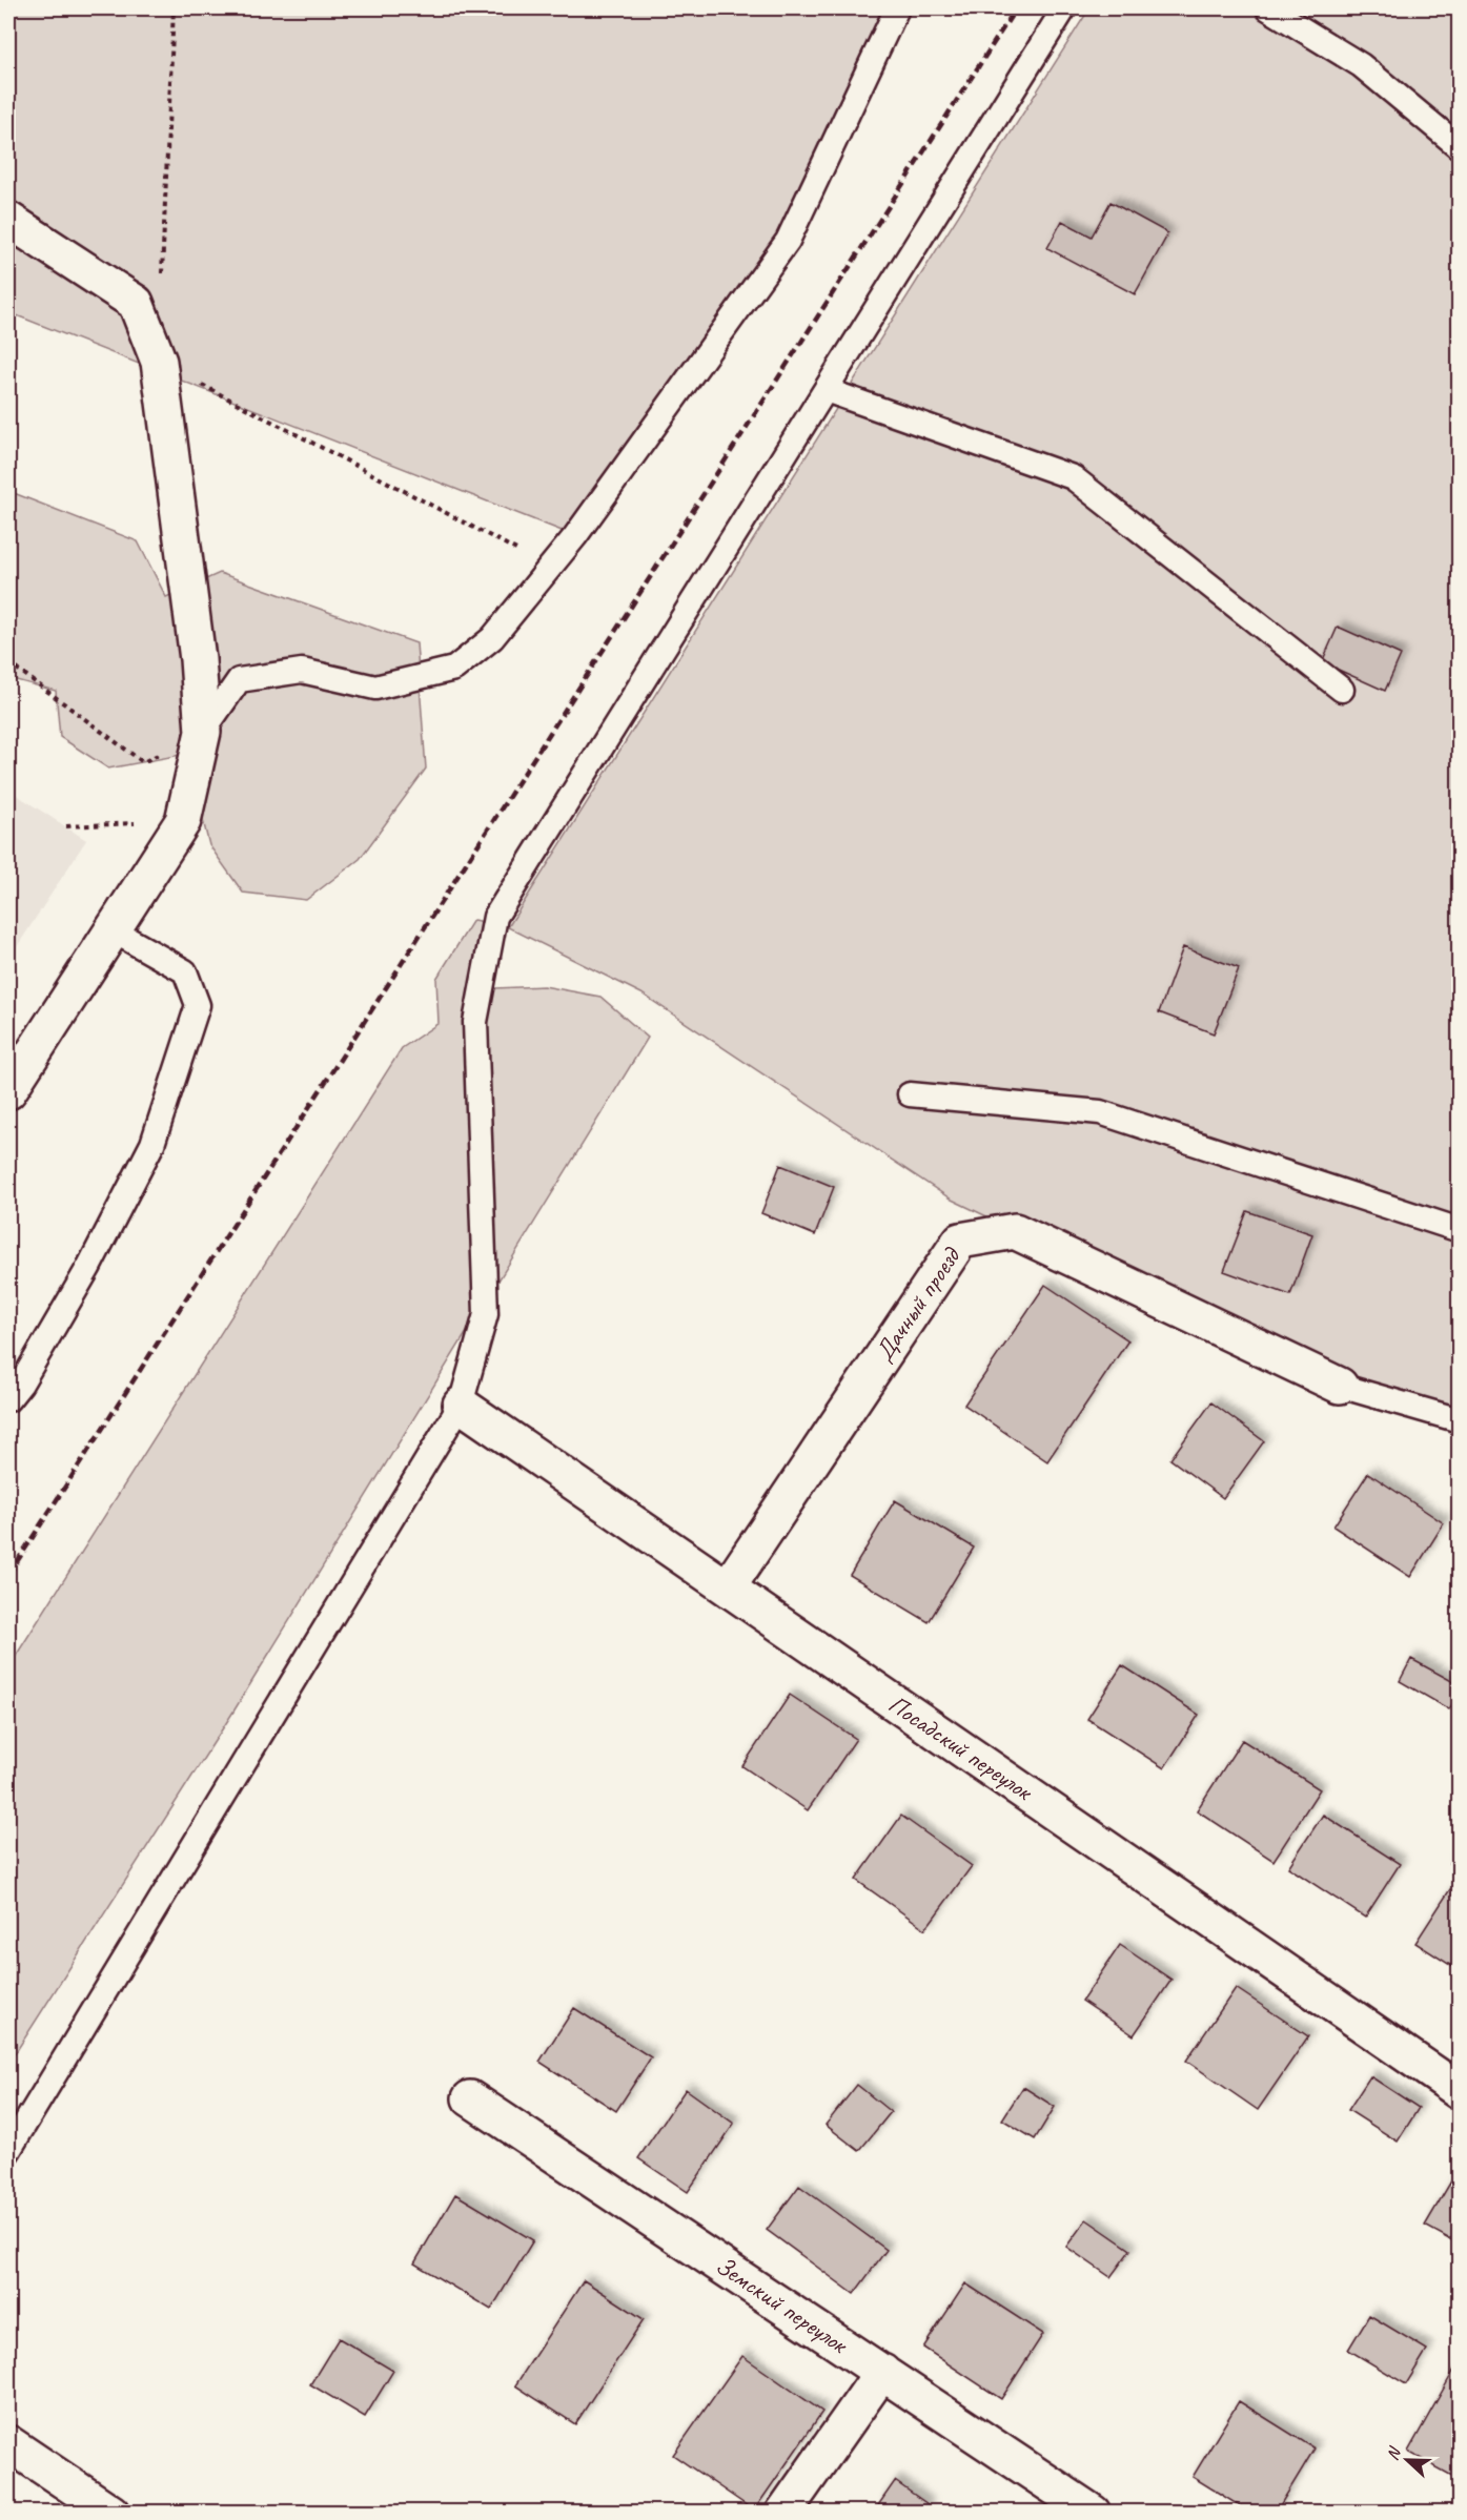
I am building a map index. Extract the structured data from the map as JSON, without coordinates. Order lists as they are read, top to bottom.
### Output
{
  "streets": {
    "street": ["Дачный проезд", "Посадский переулок", "Земский переулок"]
  },
  "crossings": [
    ["Дачный проезд", "Посадский переулок"]
  ],
  "north": "left"
}
